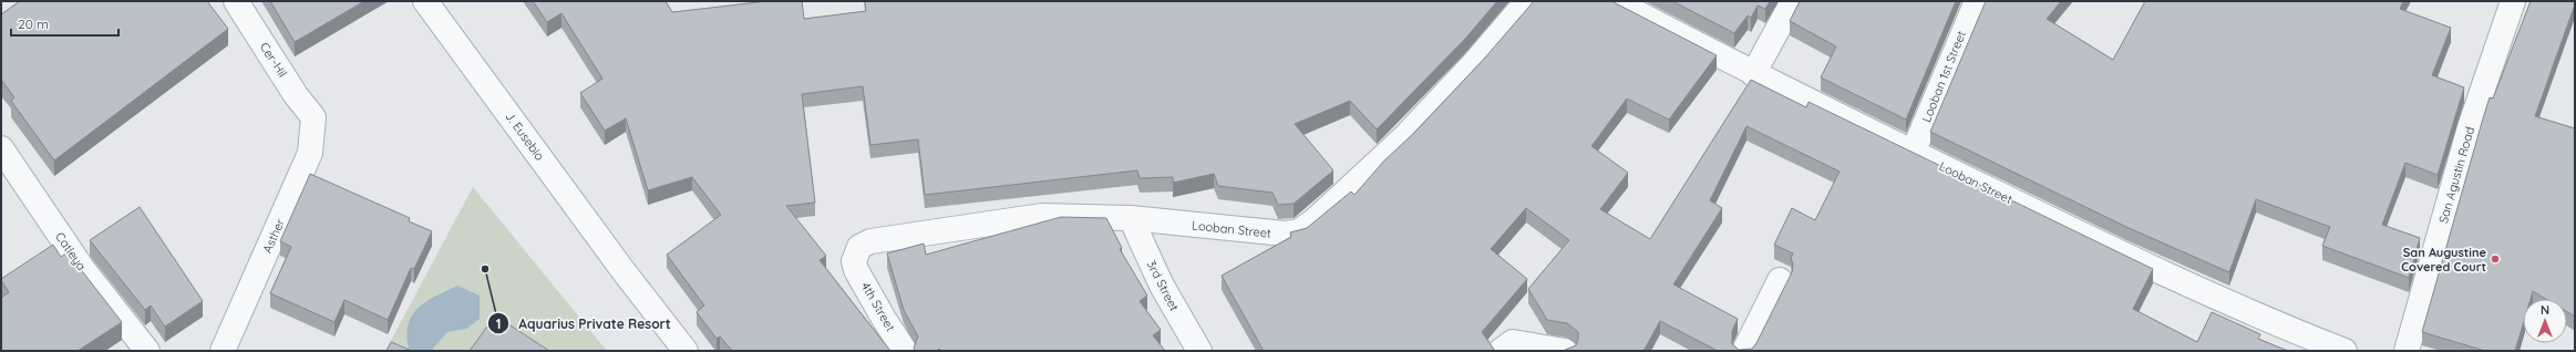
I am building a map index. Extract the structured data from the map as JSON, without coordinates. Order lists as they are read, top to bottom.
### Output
{
  "streets": {
    "street": [
      "Cer-Hil",
      "Looban 1st Street",
      "J. Eusebio",
      "San Agustin Road",
      "Looban Street",
      "Asther",
      "Catleya",
      "3rd Street",
      "4th Street"
    ]
  },
  "crossings": [
    ["Cer-Hil", "Asther"],
    ["Looban 1st Street", "Looban Street"],
    ["Looban Street", "3rd Street"],
    ["Looban Street", "4th Street"]
  ],
  "places": ["San Augustine Covered Court", "Aquarius Private Resort"],
  "scale_bar": "20 m",
  "north": "top"
}
